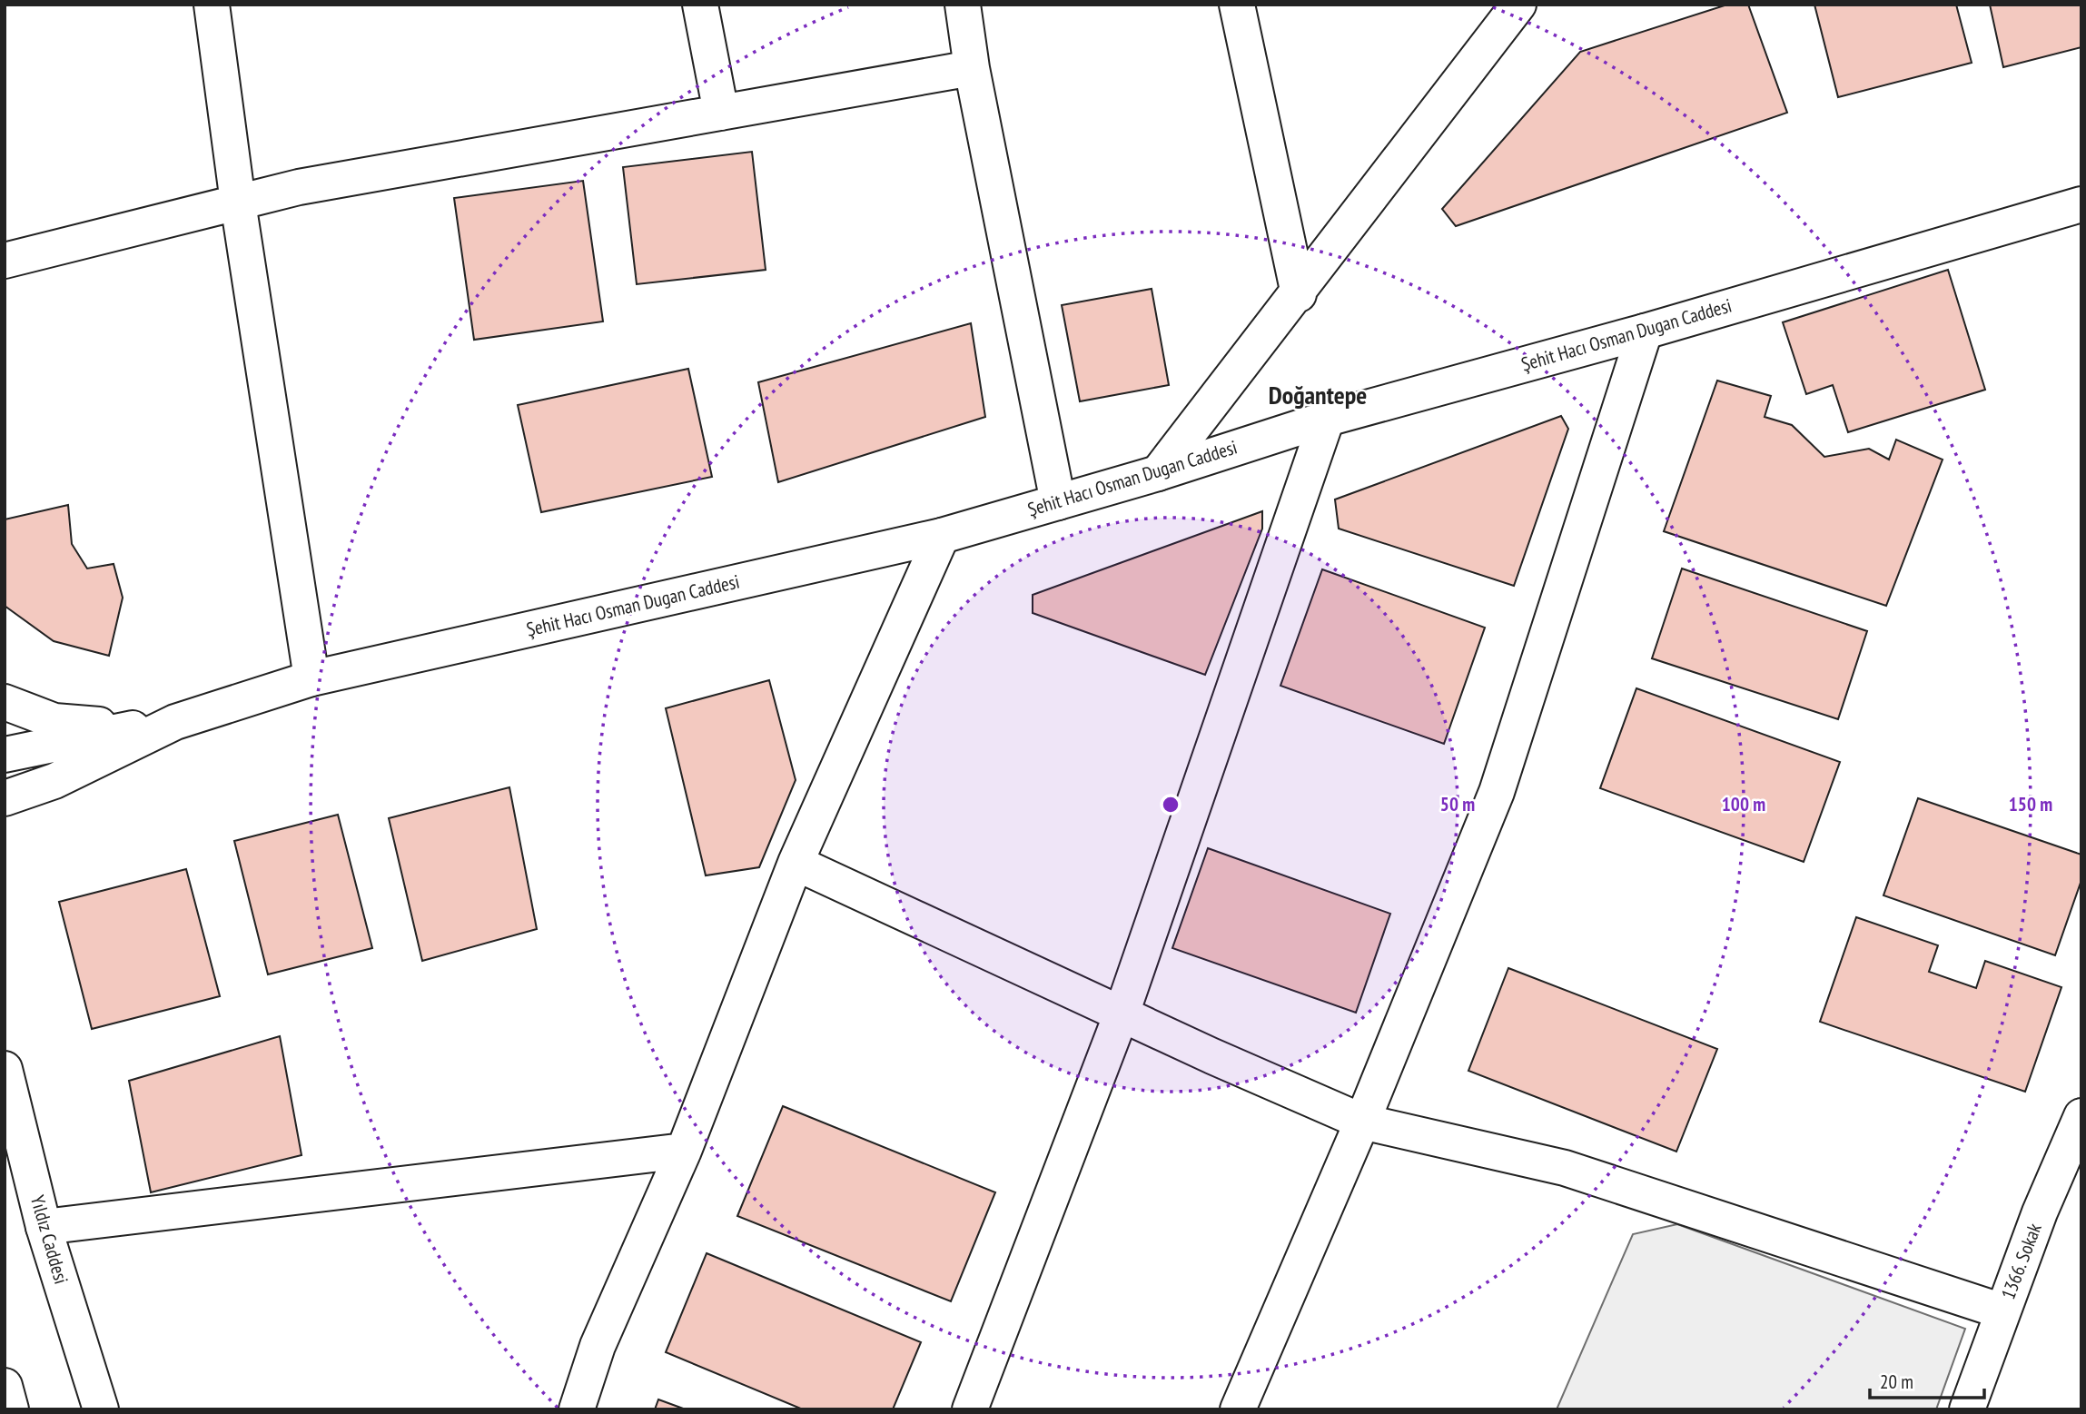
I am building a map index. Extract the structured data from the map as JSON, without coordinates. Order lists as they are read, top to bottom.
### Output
{
  "streets": {
    "street": ["Şehit Hacı Osman Dugan Caddesi", "Yıldız Caddesi", "1366. Sokak"]
  },
  "districts": ["Doğantepe"],
  "scale_bar": "20 m",
  "rings": ["50 m", "100 m", "150 m"]
}
